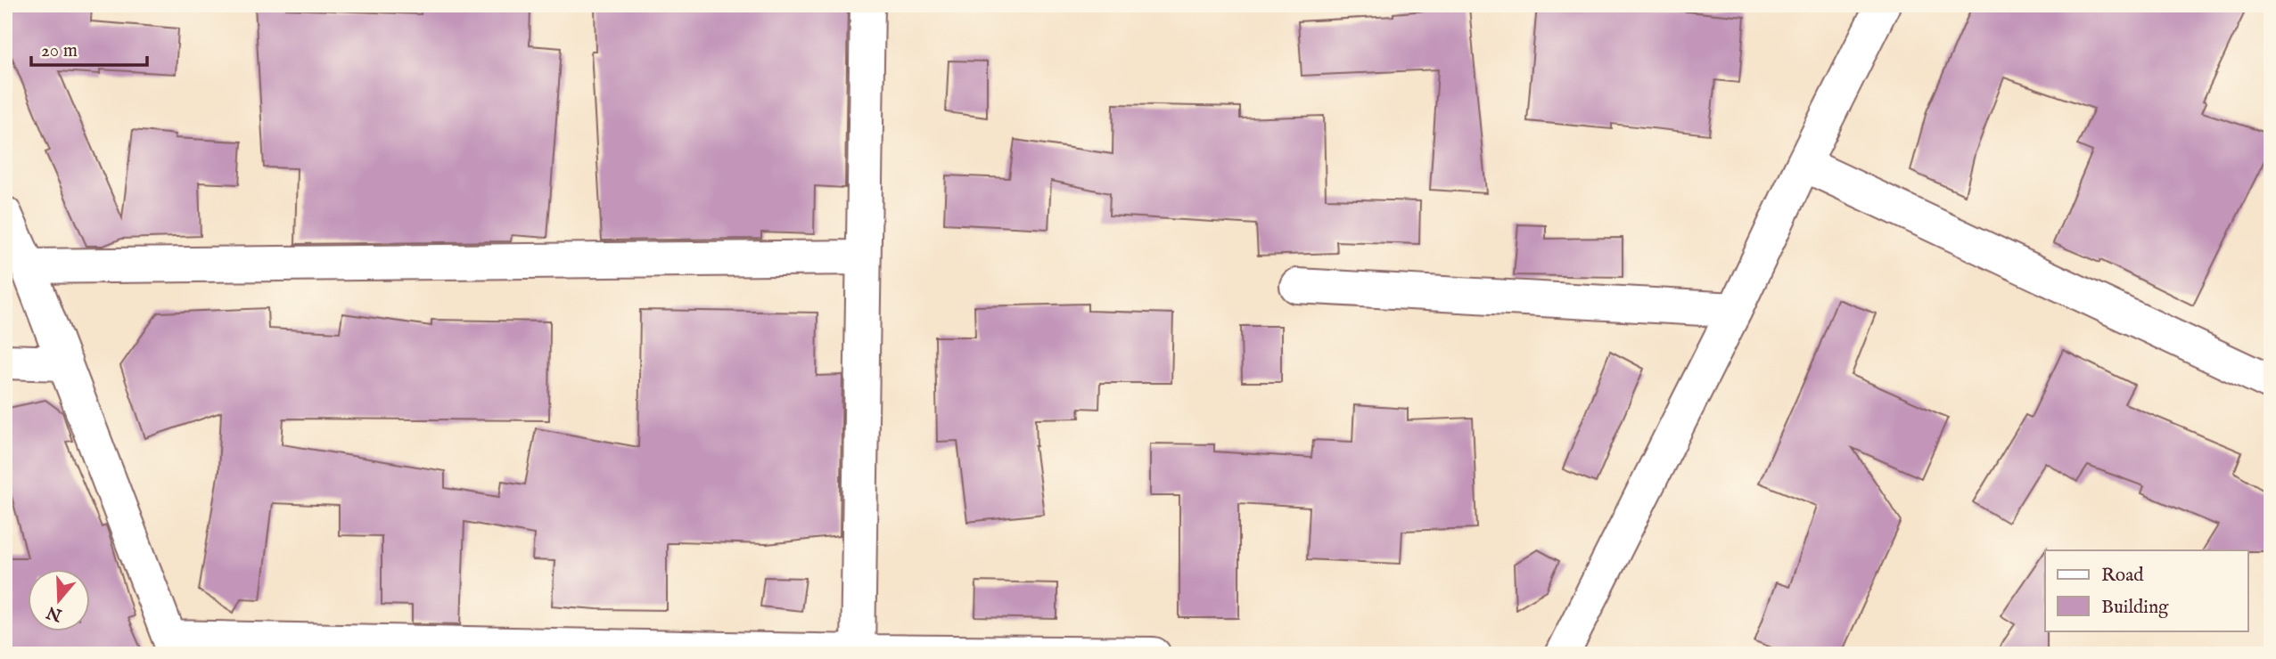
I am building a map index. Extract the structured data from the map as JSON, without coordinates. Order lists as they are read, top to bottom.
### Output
{
  "legend": ["Road", "Building"],
  "scale_bar": "20 m",
  "north": "bottom"
}
